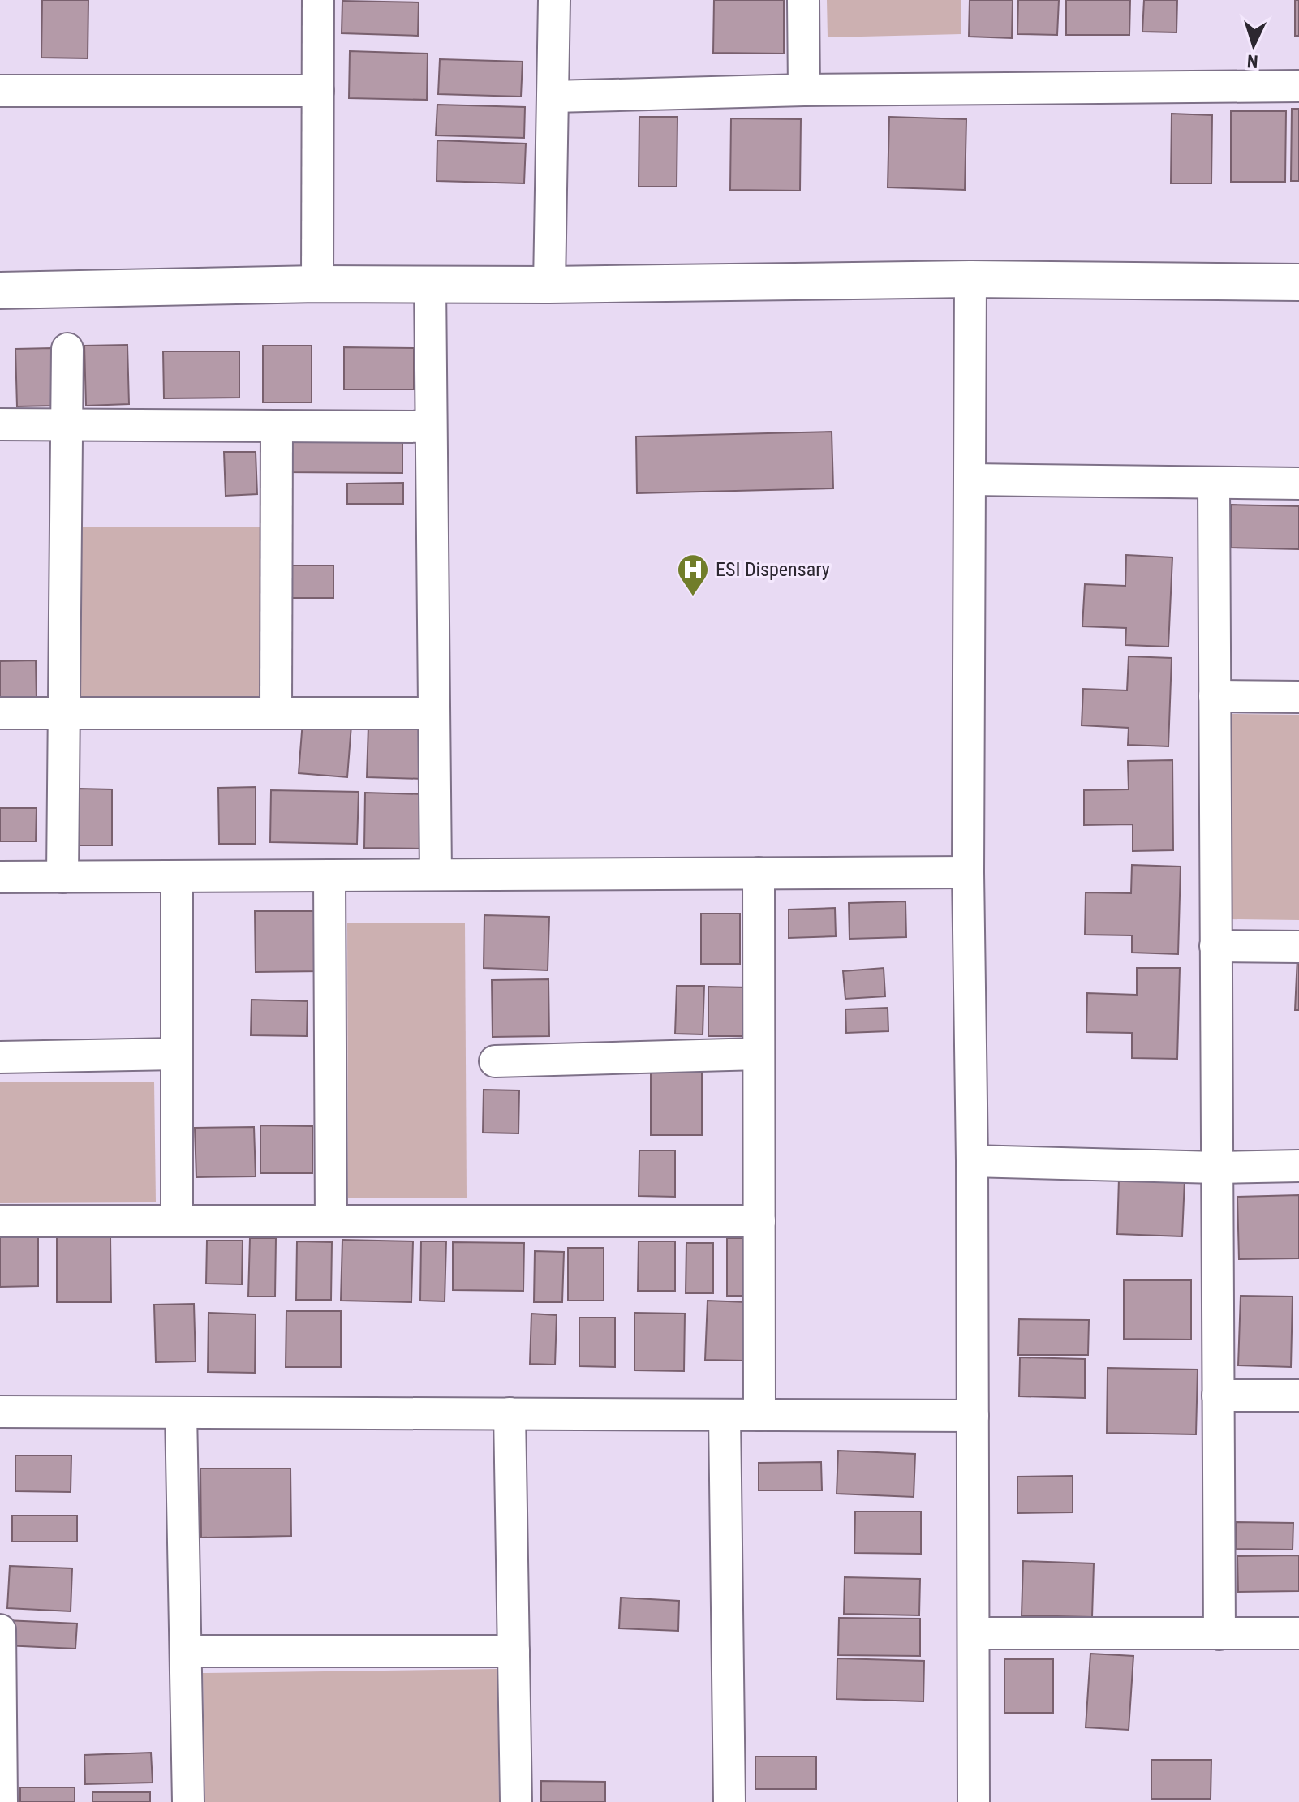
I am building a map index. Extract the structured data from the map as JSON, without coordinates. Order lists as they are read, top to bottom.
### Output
{
  "places": {
    "hospital": ["ESI Dispensary"]
  },
  "north": "bottom"
}
